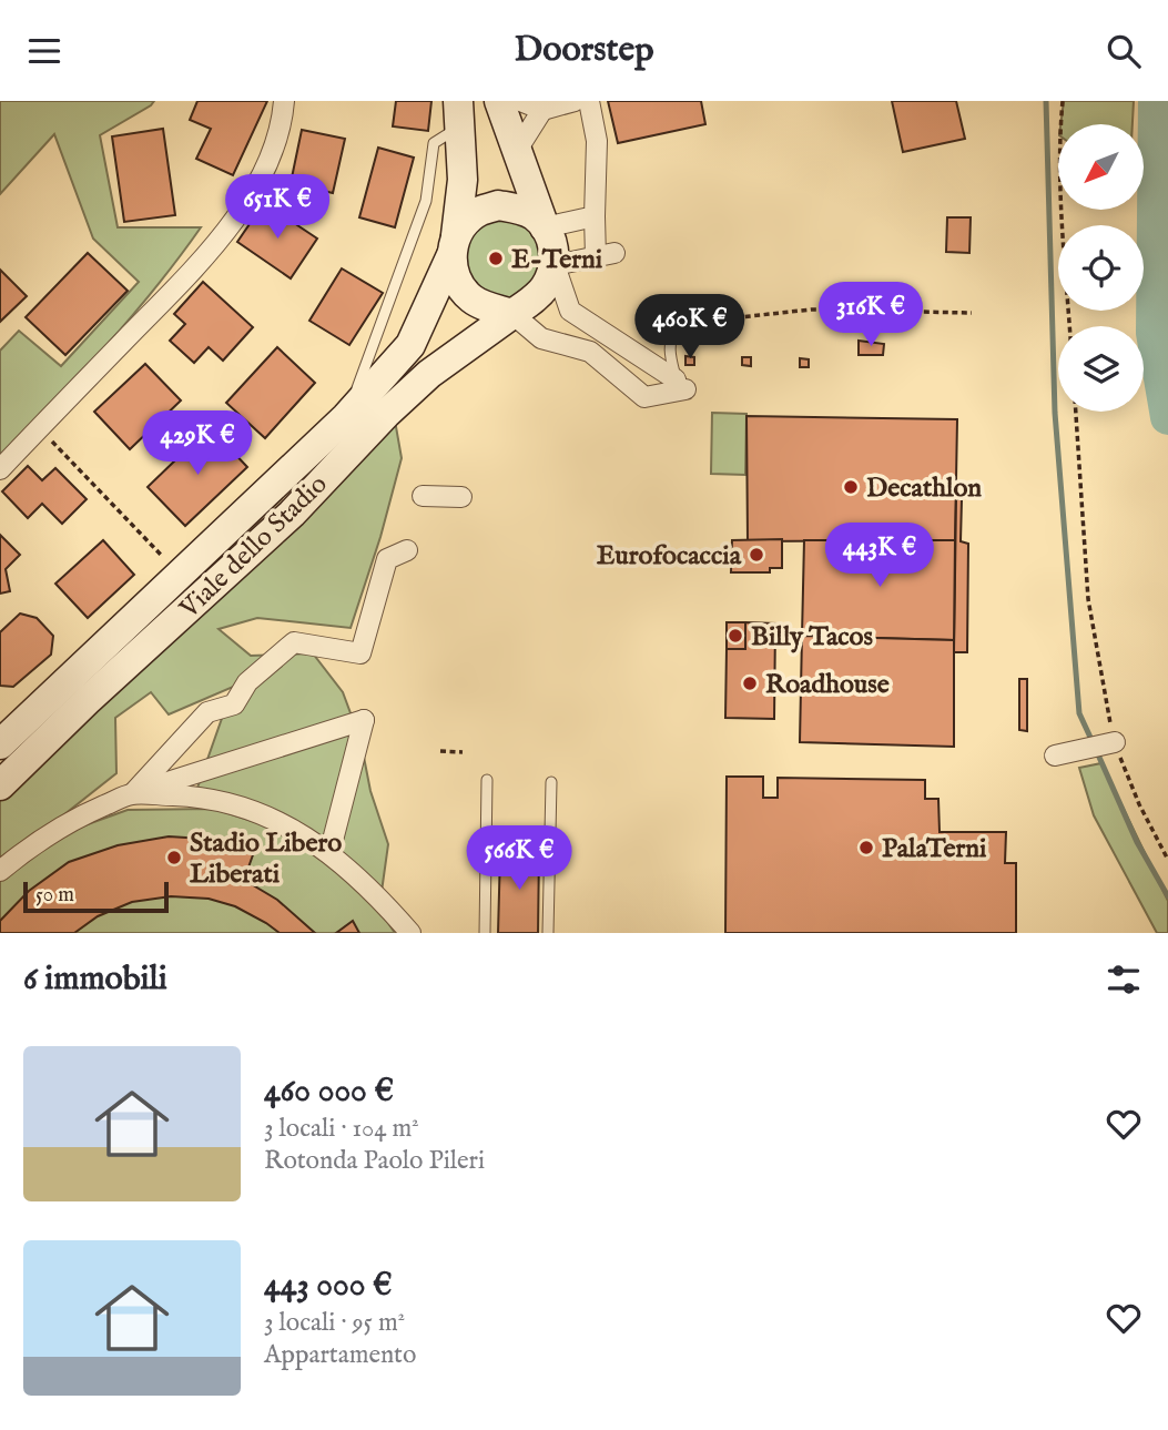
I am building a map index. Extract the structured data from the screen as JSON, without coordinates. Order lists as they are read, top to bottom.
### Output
{
  "streets": {
    "main road": ["Viale dello Stadio"]
  },
  "places": [
    "E-Terni",
    "Decathlon",
    "Eurofocaccia",
    "Billy Tacos",
    "Roadhouse",
    "PalaTerni",
    "Stadio Libero Liberati"
  ],
  "scale_bar": "50 m",
  "north": "bottom left",
  "page": {
    "header": "Doorstep",
    "price": [
      "651K €",
      "316K €",
      "460K €",
      "429K €",
      "443K €",
      "566K €"
    ],
    "scale": "50 m",
    "heading": "6 immobili",
    "list": [
      {
        "name": "460 000 €",
        "note": "3 locali · 104 m² · Rotonda Paolo Pileri"
      },
      {
        "name": "443 000 €",
        "note": "3 locali · 95 m² · Appartamento"
      }
    ]
  }
}
